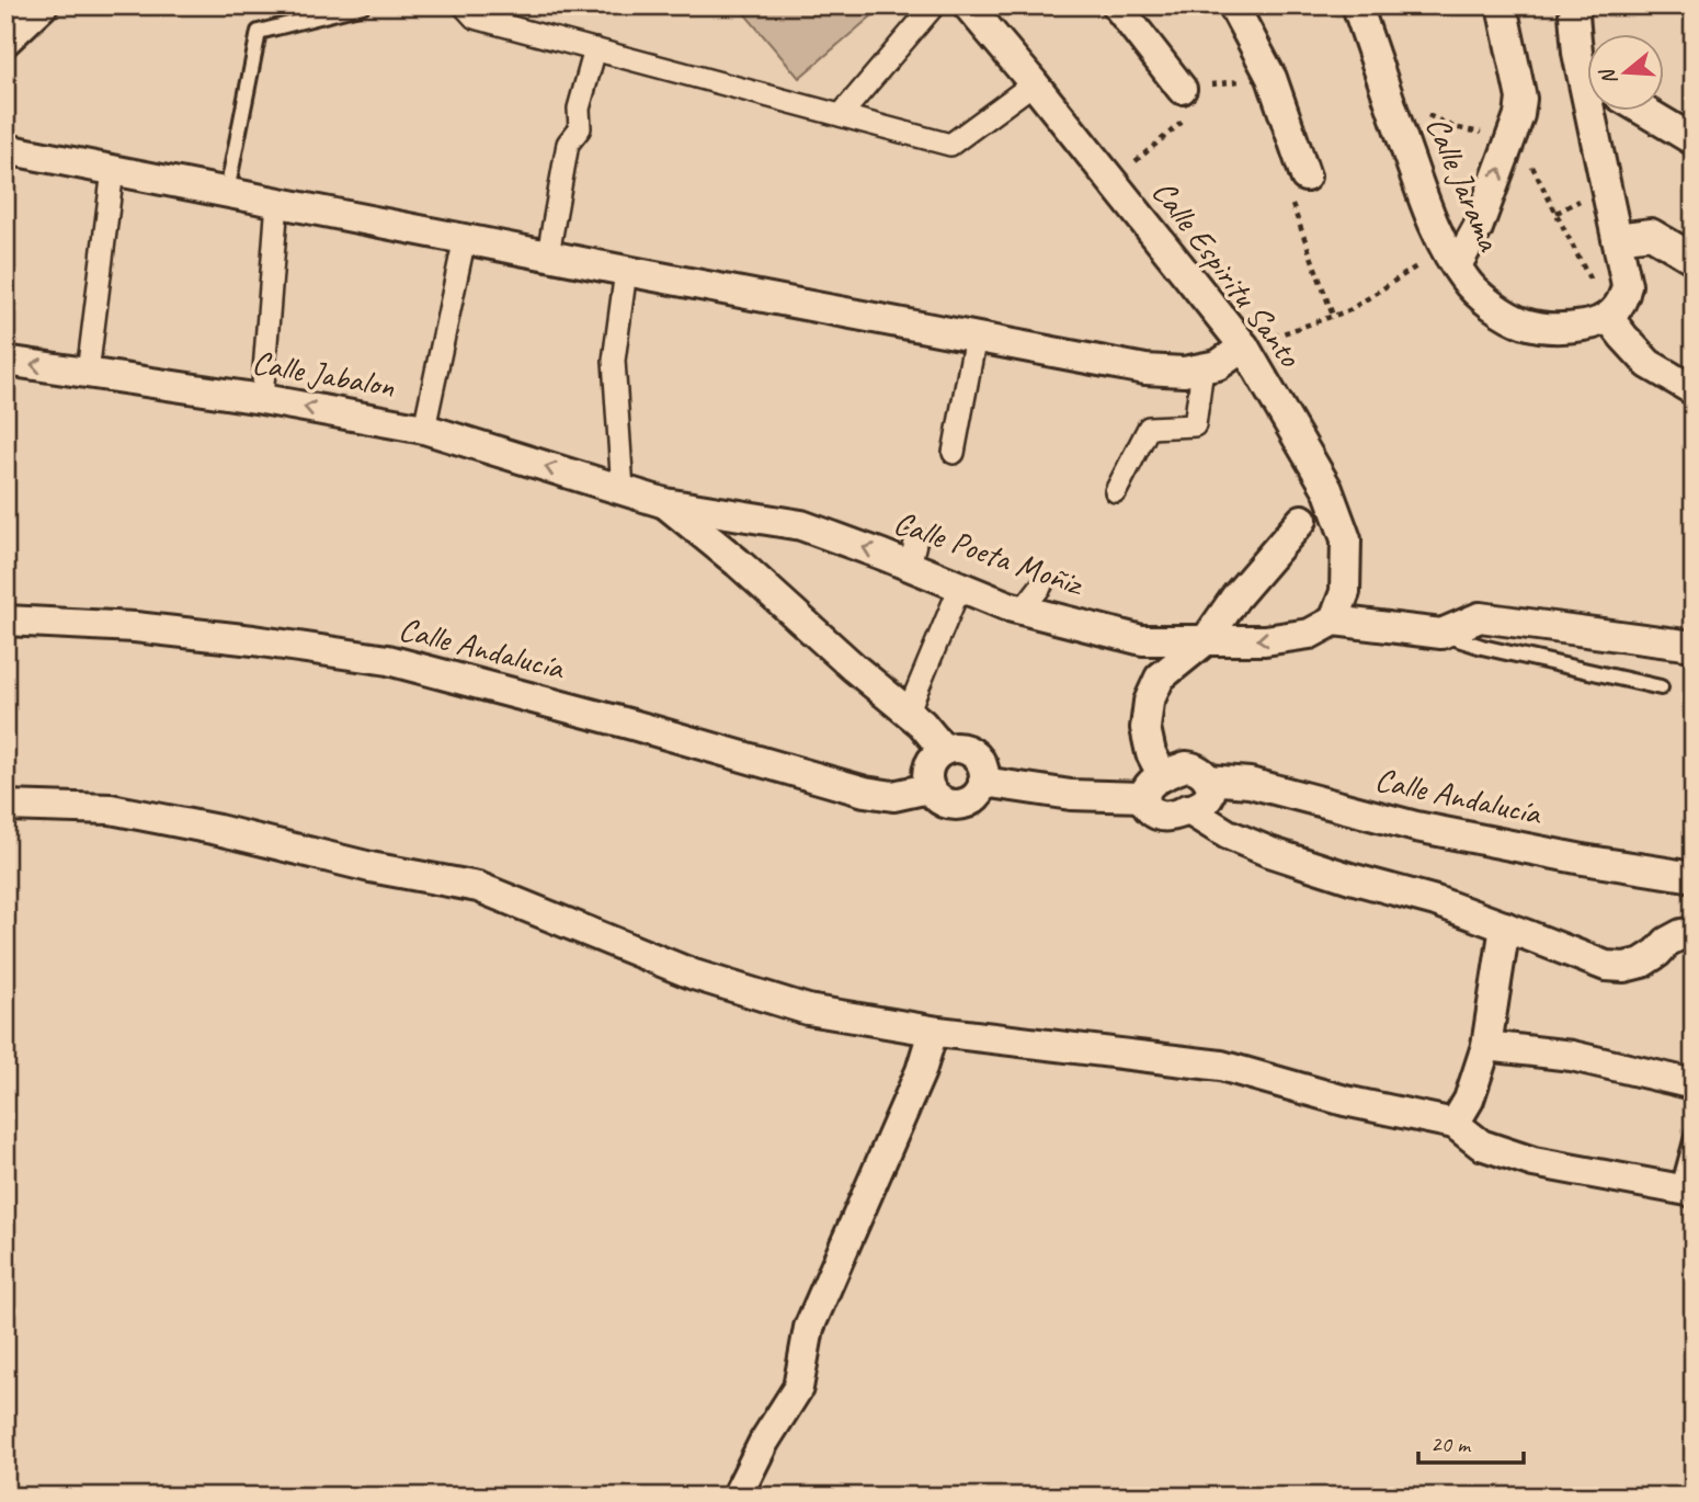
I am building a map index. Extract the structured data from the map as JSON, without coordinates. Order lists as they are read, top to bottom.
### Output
{
  "streets": {
    "street": [
      "Calle Jarama",
      "Calle Espiritu Santo",
      "Calle Jabalon",
      "Calle Poeta Moñiz",
      "Calle Andalucía"
    ]
  },
  "crossings": [
    ["Calle Espiritu Santo", "Calle Poeta Moñiz"],
    ["Calle Jabalon", "Calle Poeta Moñiz"]
  ],
  "scale_bar": "20 m",
  "north": "left"
}
